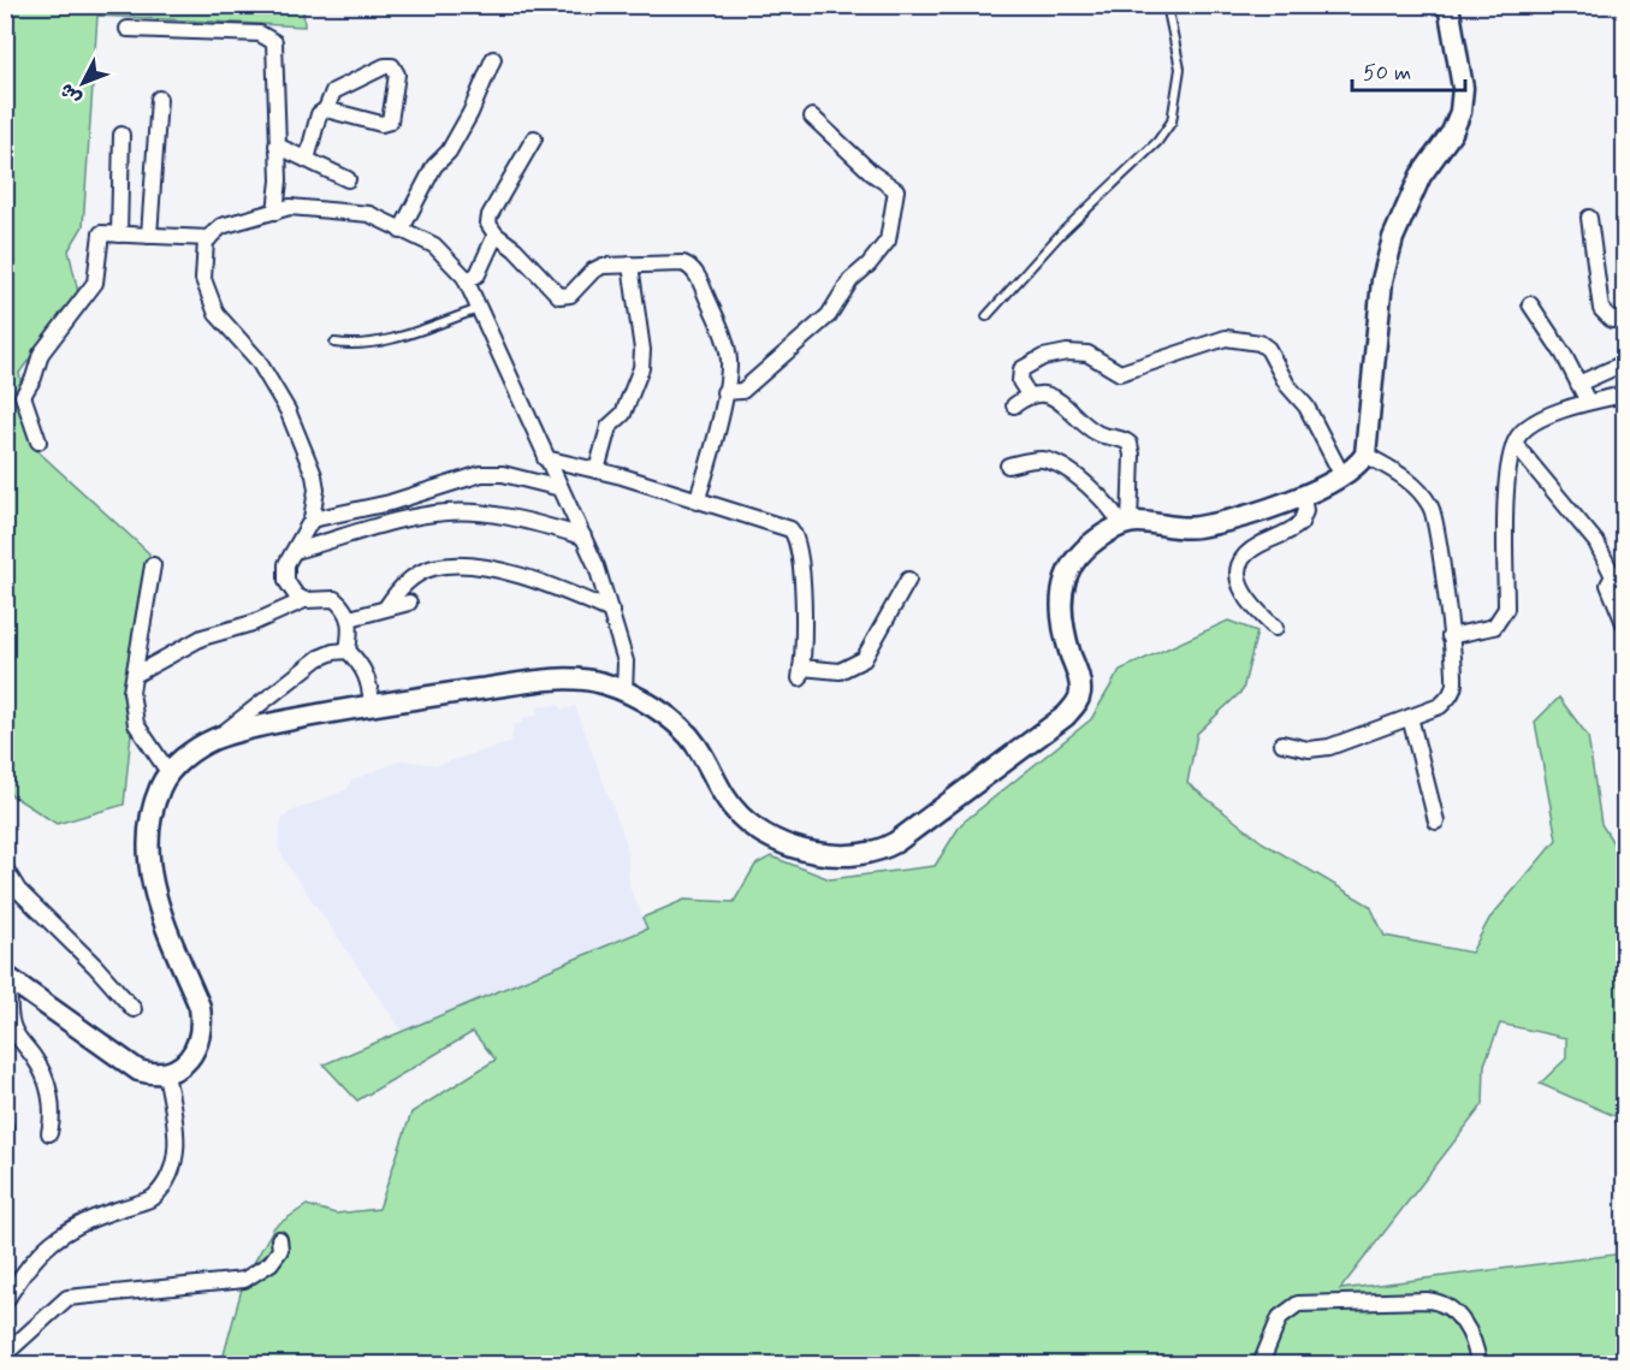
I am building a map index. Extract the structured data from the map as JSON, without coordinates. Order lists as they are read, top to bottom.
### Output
{
  "scale_bar": "50 m",
  "north": "bottom left"
}
